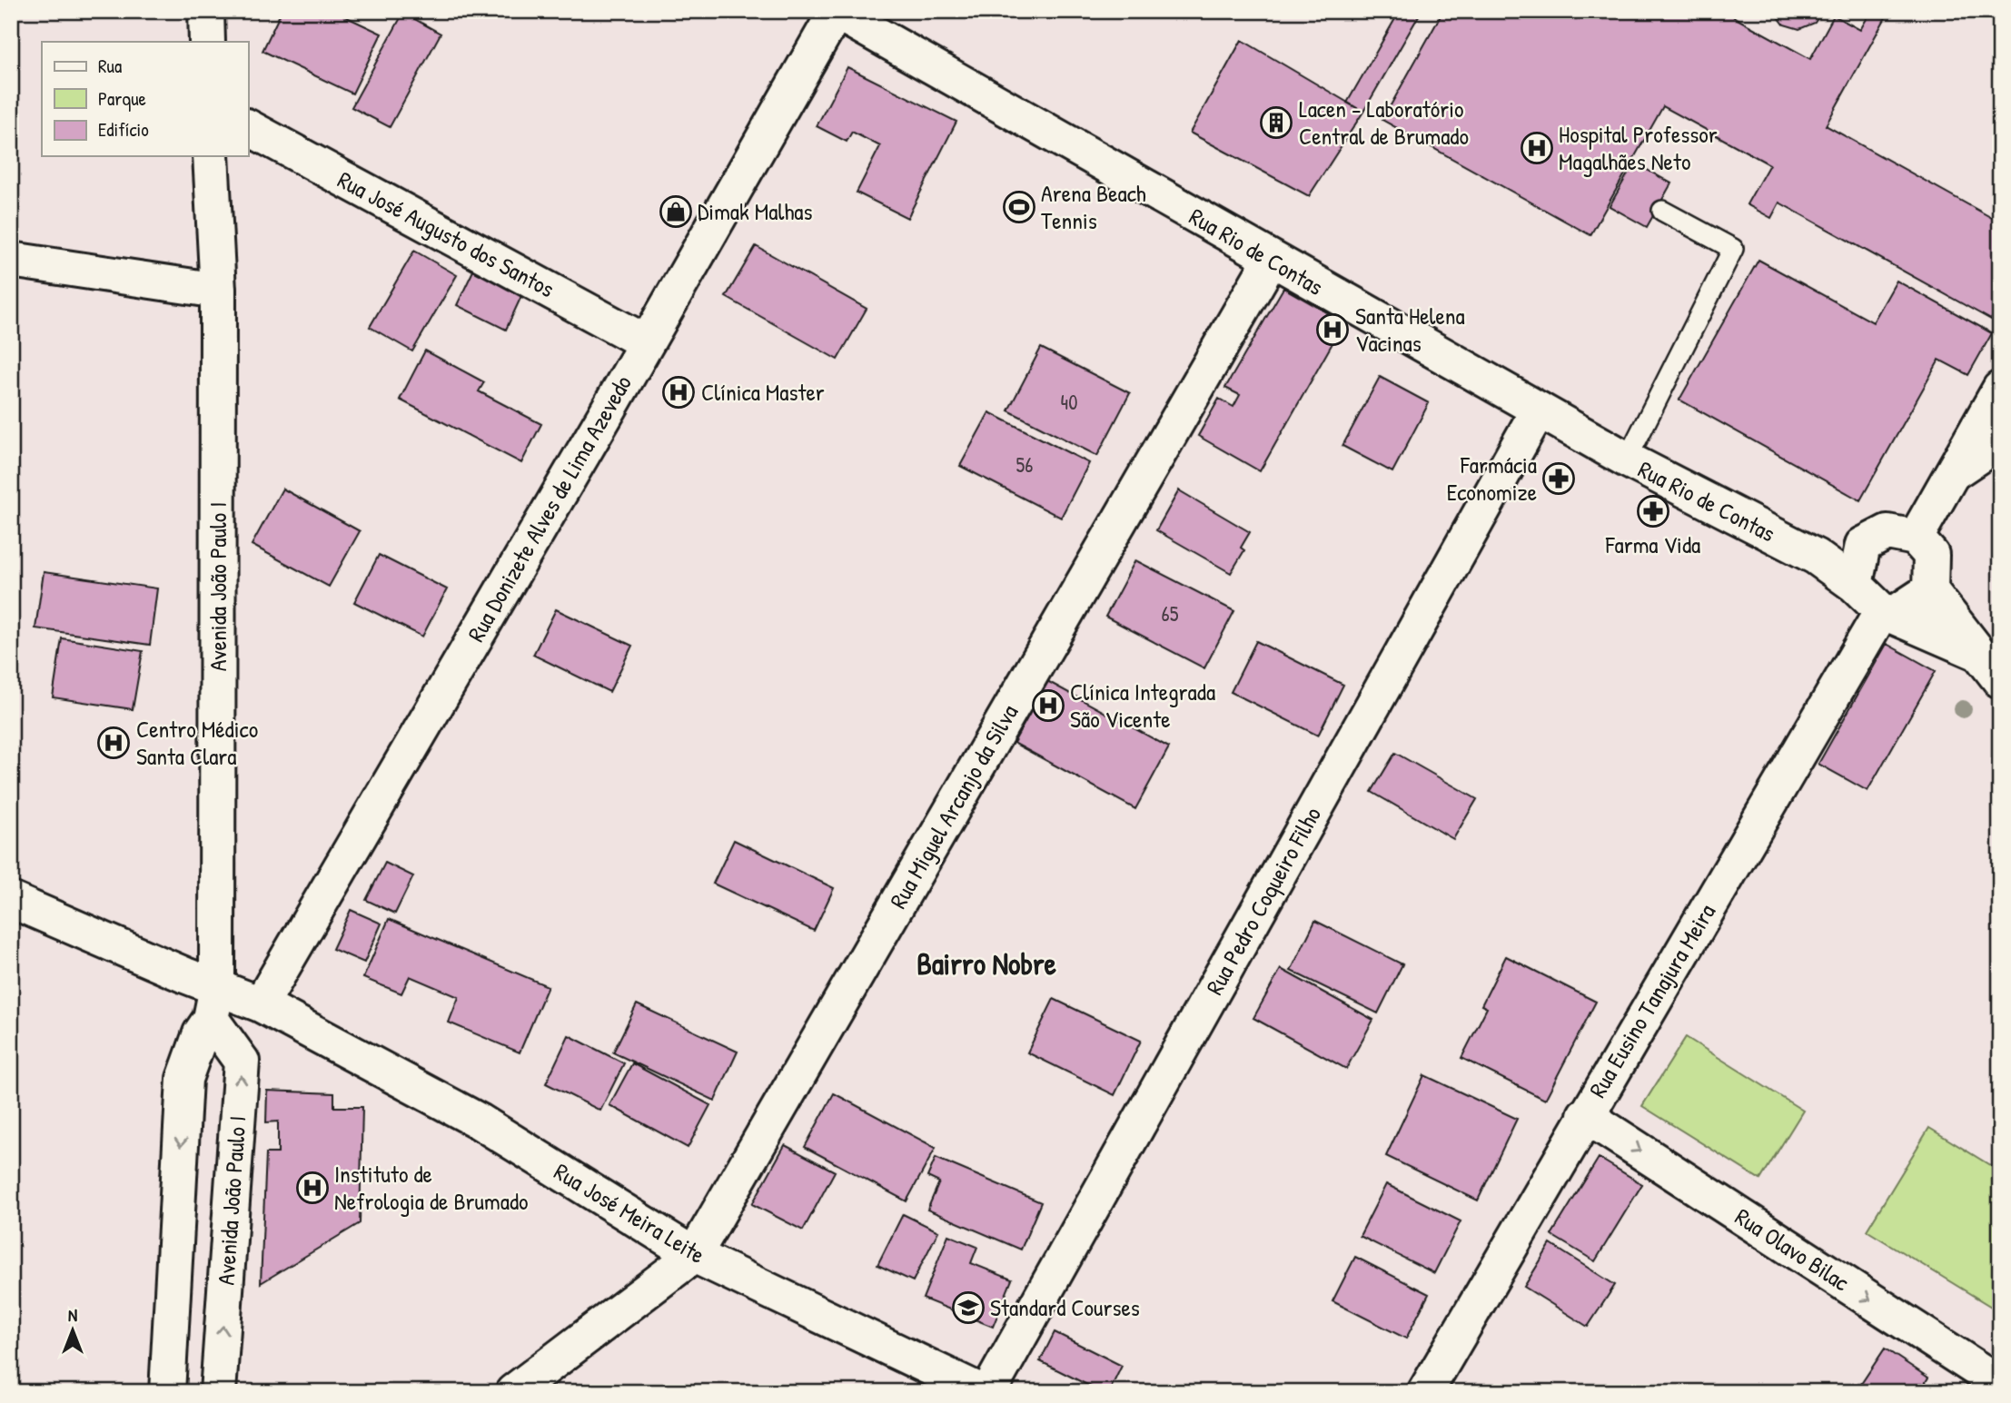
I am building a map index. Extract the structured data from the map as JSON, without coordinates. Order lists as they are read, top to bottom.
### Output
{
  "streets": {
    "street": [
      "Rua José Augusto dos Santos",
      "Rua Rio de Contas",
      "Rua Donizete Alves de Lima Azevedo",
      "Avenida João Paulo I",
      "Rua Miguel Arcanjo da Silva",
      "Rua Pedro Coqueiro Filho",
      "Rua Eusino Tanajura Meira",
      "Rua José Meira Leite",
      "Rua Olavo Bilac"
    ]
  },
  "crossings": [
    ["Rua José Augusto dos Santos", "Rua Donizete Alves de Lima Azevedo"],
    ["Rua Rio de Contas", "Rua Donizete Alves de Lima Azevedo"],
    ["Rua Rio de Contas", "Rua Miguel Arcanjo da Silva"],
    ["Rua Rio de Contas", "Rua Pedro Coqueiro Filho"],
    ["Rua Rio de Contas", "Rua Eusino Tanajura Meira"],
    ["Rua Donizete Alves de Lima Azevedo", "Rua José Meira Leite"],
    ["Avenida João Paulo I", "Rua José Meira Leite"],
    ["Rua Miguel Arcanjo da Silva", "Rua José Meira Leite"],
    ["Rua Eusino Tanajura Meira", "Rua Olavo Bilac"]
  ],
  "one_way": ["Rua Olavo Bilac"],
  "districts": ["Bairro Nobre"],
  "places": {
    "building": ["Lacen - Laboratório Central de Brumado"],
    "hospital": [
      "Hospital Professor Magalhães Neto",
      "Santa Helena Vacinas",
      "Clínica Master",
      "Clínica Integrada São Vicente",
      "Centro Médico Santa Clara",
      "Instituto de Nefrologia de Brumado"
    ],
    "sports": ["Arena Beach Tennis"],
    "shop": ["Dimak Malhas"],
    "pharmacy": ["Farmácia Economize", "Farma Vida"],
    "school or university": ["Standard Courses"]
  },
  "house_numbers": ["40", "56", "65"],
  "legend": ["Rua", "Parque", "Edifício"],
  "north": "top"
}
